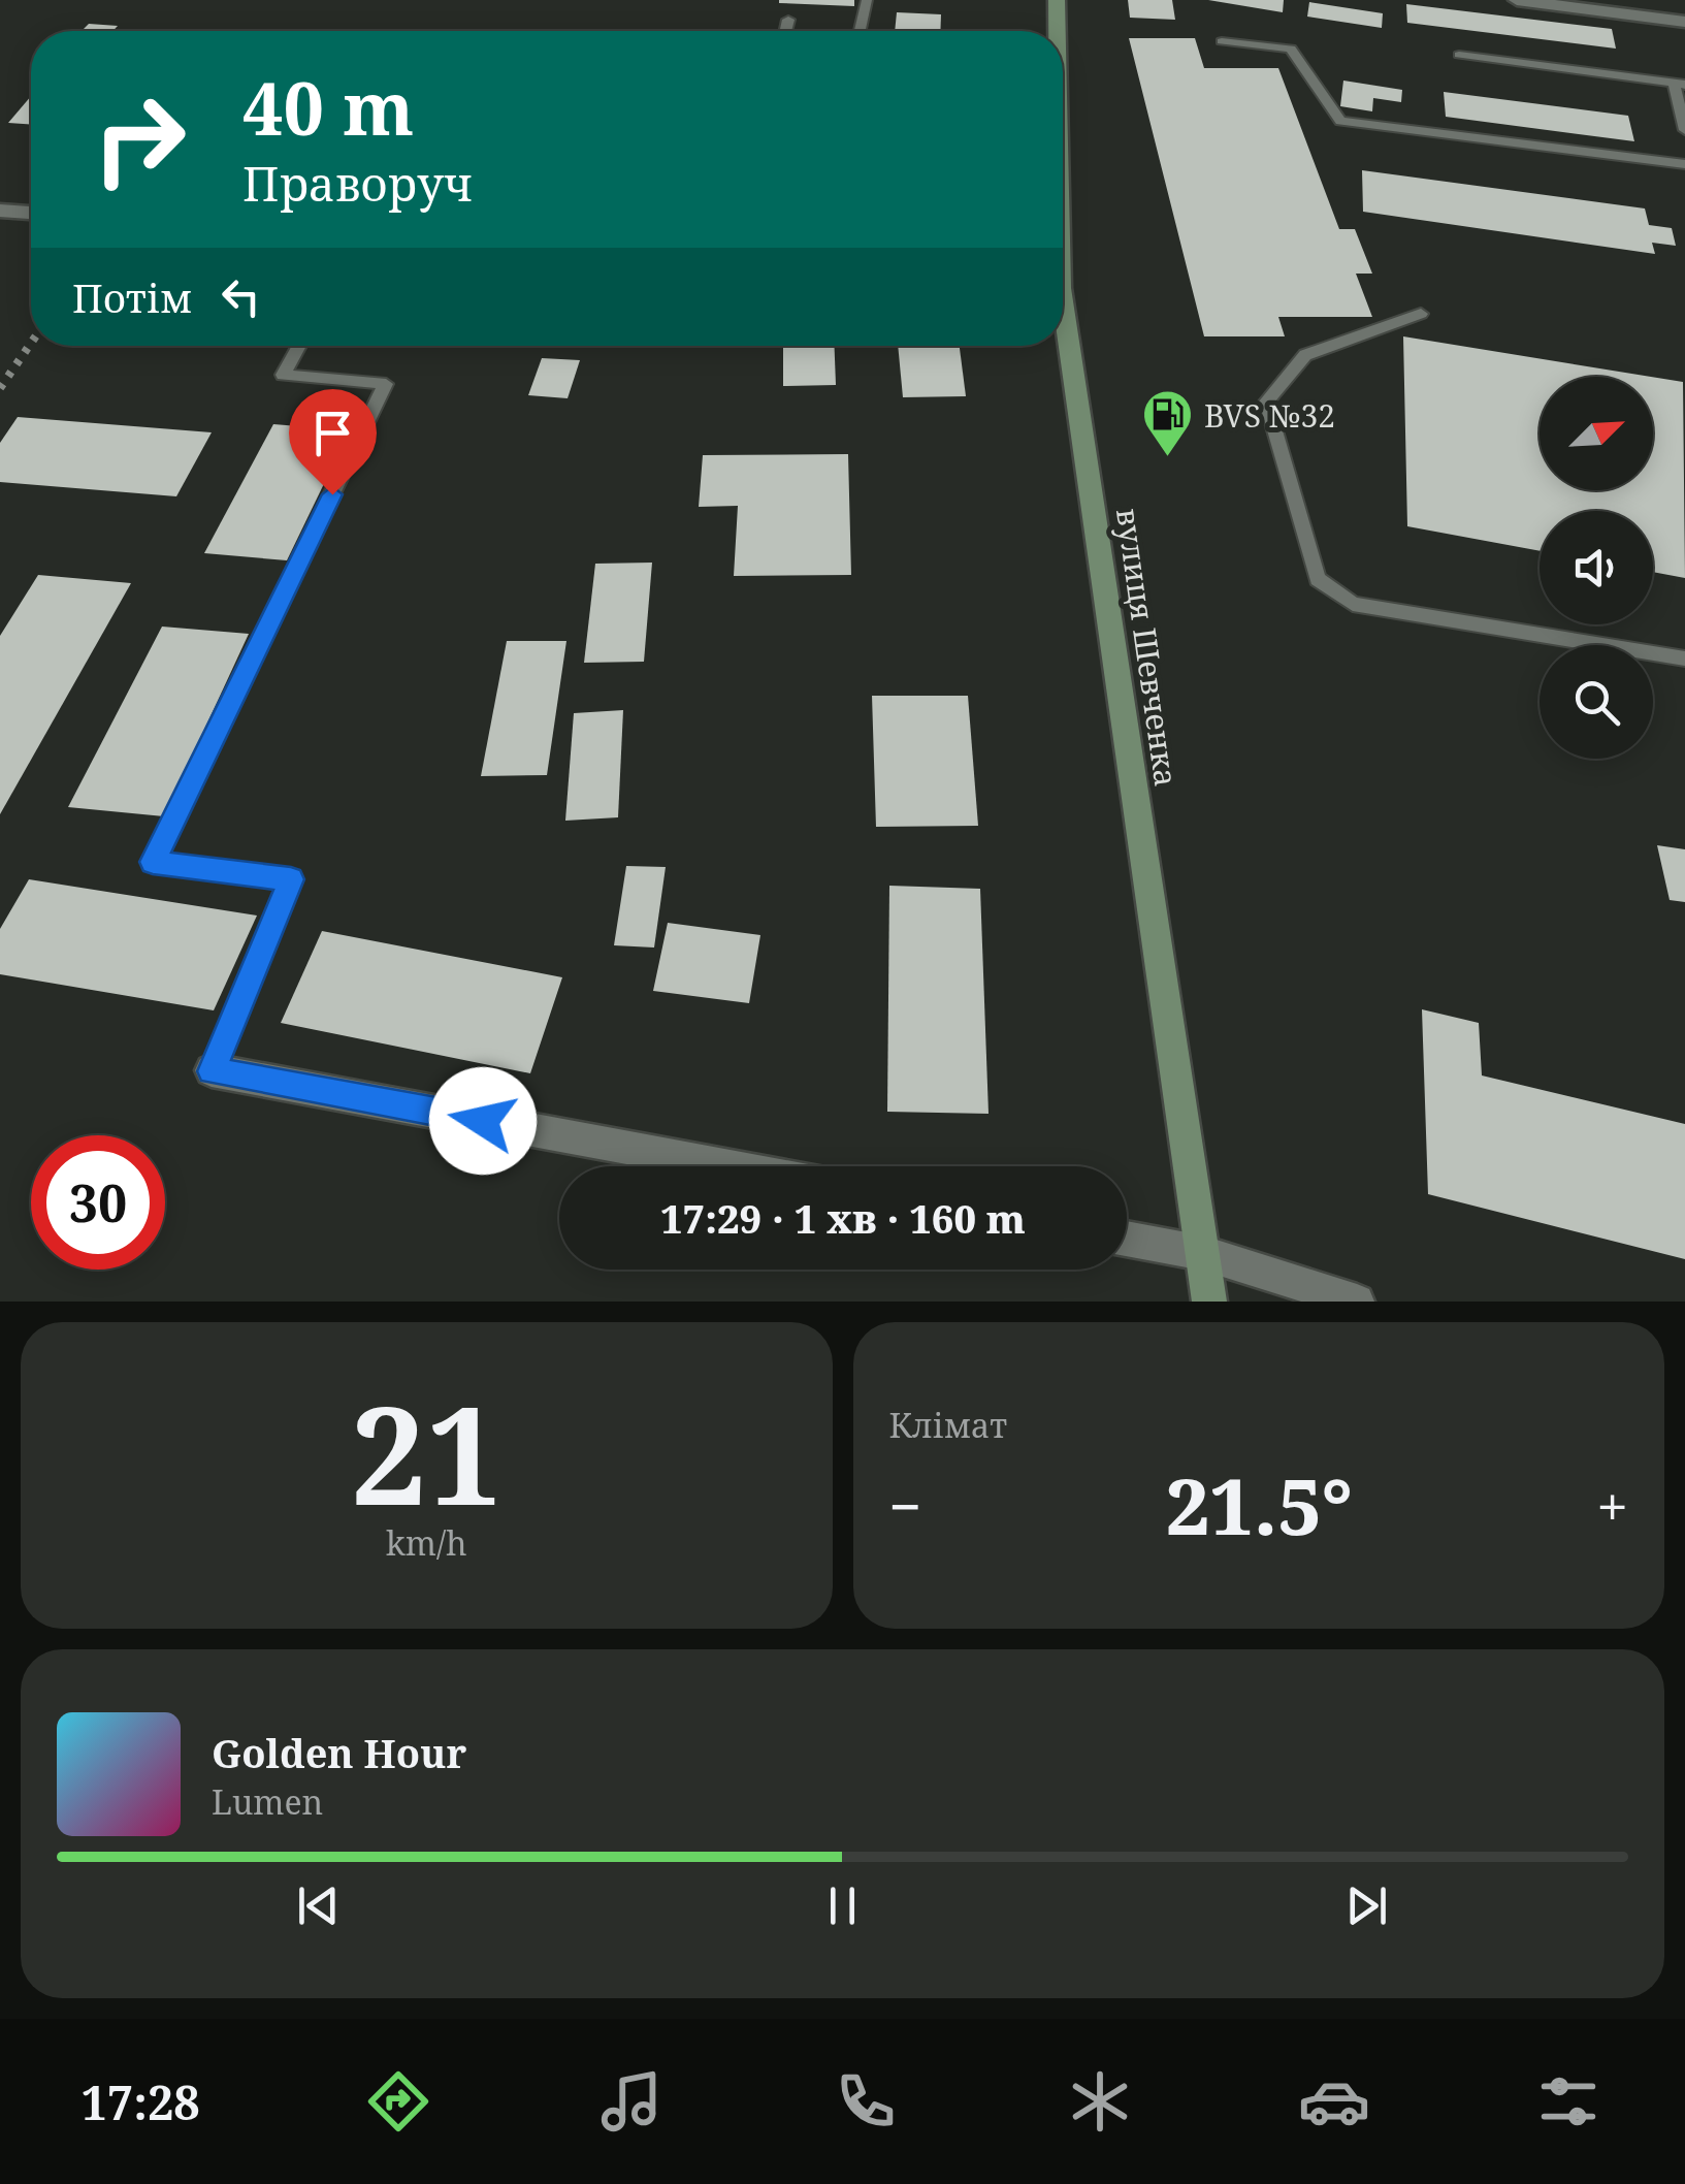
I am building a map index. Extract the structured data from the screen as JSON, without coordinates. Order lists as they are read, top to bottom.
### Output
{
  "streets": {
    "main road": ["вулиця Шевченка"]
  },
  "places": {
    "fuel station": ["BVS №32"]
  },
  "north": "top right",
  "page": {
    "turn": ["40 m", "Праворуч"],
    "then": "Потім",
    "limit": "30",
    "trip": "17:29 · 1 хв · 160 m",
    "tile": [
      ["21", "km/h"],
      "Клімат"
    ],
    "heat": ["−", "21.5°", "+"],
    "song": ["Golden Hour", "Lumen"],
    "tabs": "17:28"
  }
}
